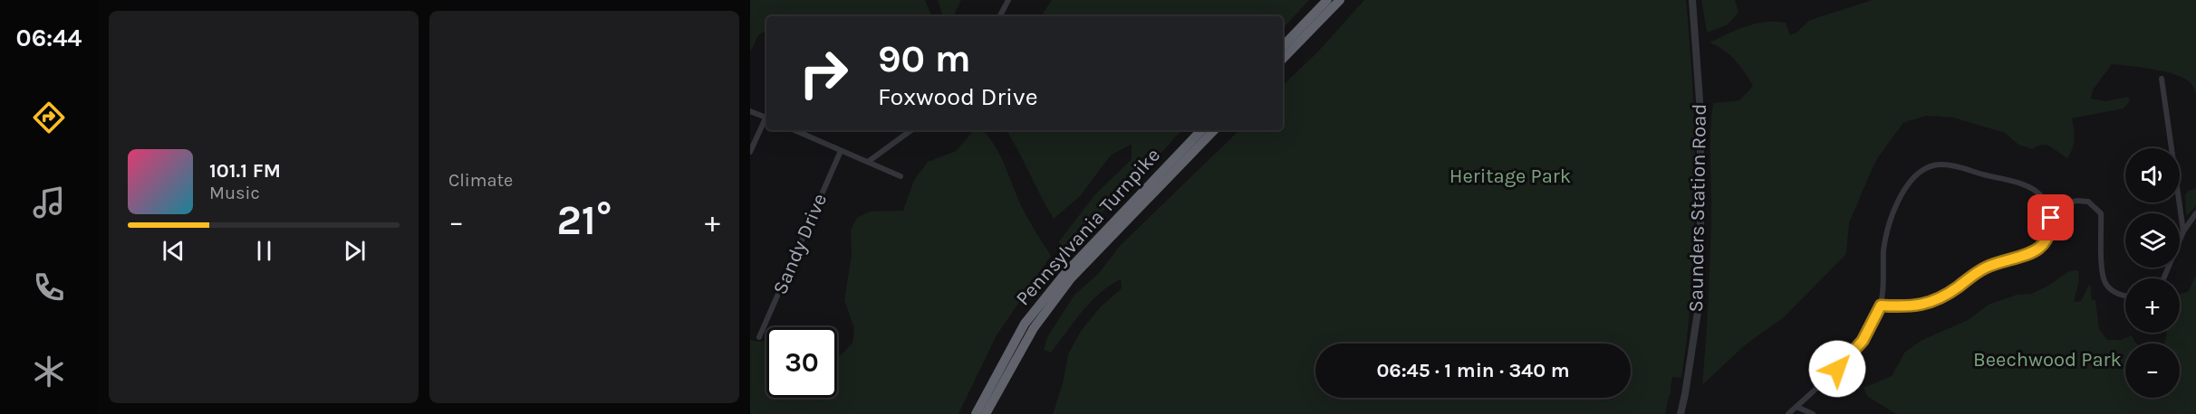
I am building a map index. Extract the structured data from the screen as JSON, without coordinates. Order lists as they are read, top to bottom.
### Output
{
  "streets": {
    "highway": ["Pennsylvania Turnpike"],
    "street": ["Saunders Station Road", "Sandy Drive"]
  },
  "parks": ["Heritage Park", "Beechwood Park"],
  "page": {
    "tabs": "06:44",
    "tile": "Climate",
    "turn": ["90 m", "Foxwood Drive"],
    "map_buttons": ["+", "−"],
    "song": ["101.1 FM", "Music"],
    "heat": ["−", "21°", "+"],
    "limit": "30",
    "trip": "06:45 · 1 min · 340 m"
  }
}
